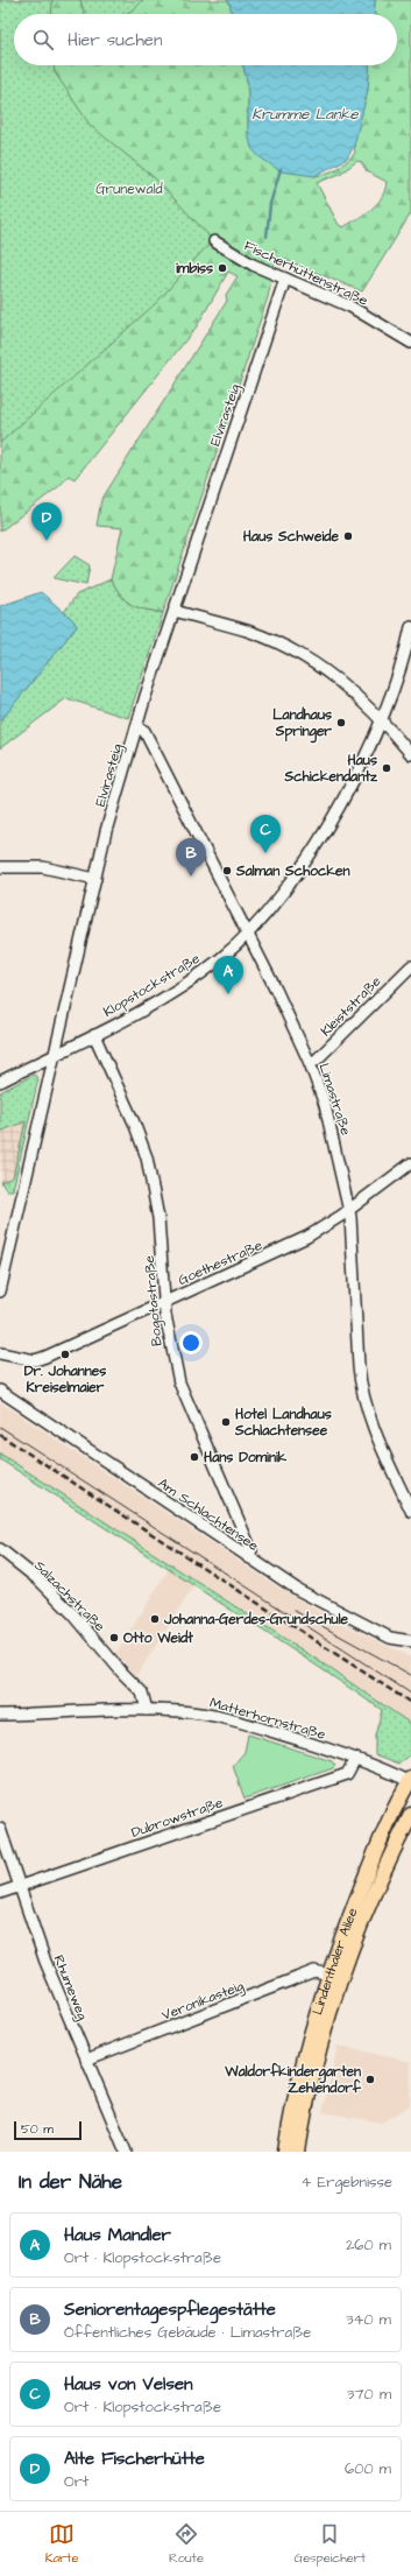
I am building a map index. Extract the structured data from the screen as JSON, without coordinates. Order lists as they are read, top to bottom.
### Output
{
  "streets": {
    "main road": ["Lindenthaler Allee"],
    "street": [
      "Fischerhüttenstraße",
      "Elvirasteig",
      "Klopstockstraße",
      "Kleiststraße",
      "Limastraße",
      "Goethestraße",
      "Bogotastraße",
      "Am Schlachtensee",
      "Salzachstraße",
      "Matterhornstraße",
      "Dubrowstraße",
      "Rhumeweg",
      "Veronikasteig"
    ]
  },
  "crossings": [
    ["Fischerhüttenstraße", "Elvirasteig"],
    ["Elvirasteig", "Klopstockstraße"],
    ["Elvirasteig", "Limastraße"],
    ["Klopstockstraße", "Limastraße"],
    ["Klopstockstraße", "Bogotastraße"],
    ["Kleiststraße", "Limastraße"],
    ["Limastraße", "Goethestraße"],
    ["Goethestraße", "Bogotastraße"],
    ["Bogotastraße", "Am Schlachtensee"],
    ["Salzachstraße", "Matterhornstraße"],
    ["Matterhornstraße", "Dubrowstraße"],
    ["Matterhornstraße", "Lindenthaler Allee"],
    ["Dubrowstraße", "Rhumeweg"],
    ["Lindenthaler Allee", "Veronikasteig"],
    ["Rhumeweg", "Veronikasteig"]
  ],
  "water": ["Krumme Lanke"],
  "parks": ["Grunewald"],
  "places": [
    "imbiss",
    "Haus Schweide",
    "Landhaus Springer",
    "Haus Schickendantz",
    "Salman Schocken",
    "Dr. Johannes Kreiselmaier",
    "Hotel Landhaus Schlachtensee",
    "Hans Dominik",
    "Johanna-Gerdes-Grundschule",
    "Otto Weidt",
    "Waldorfkindergarten Zehlendorf"
  ],
  "scale_bar": "50 m",
  "page": {
    "search": "Hier suchen",
    "pins": [
      "D",
      "C",
      "B",
      "A"
    ],
    "scale": "50 m",
    "heading": ["In der Nähe", "4 Ergebnisse"],
    "list": [
      {
        "mark": "A",
        "name": "Haus Mandler",
        "note": "Ort · Klopstockstraße",
        "value": "260 m"
      },
      {
        "mark": "B",
        "name": "Seniorentagespflegestätte",
        "note": "Öffentliches Gebäude · Limastraße",
        "value": "340 m"
      },
      {
        "mark": "C",
        "name": "Haus von Velsen",
        "note": "Ort · Klopstockstraße",
        "value": "370 m"
      },
      {
        "mark": "D",
        "name": "Alte Fischerhütte",
        "note": "Ort",
        "value": "600 m"
      }
    ],
    "nav": ["Karte", "Route", "Gespeichert"]
  }
}
